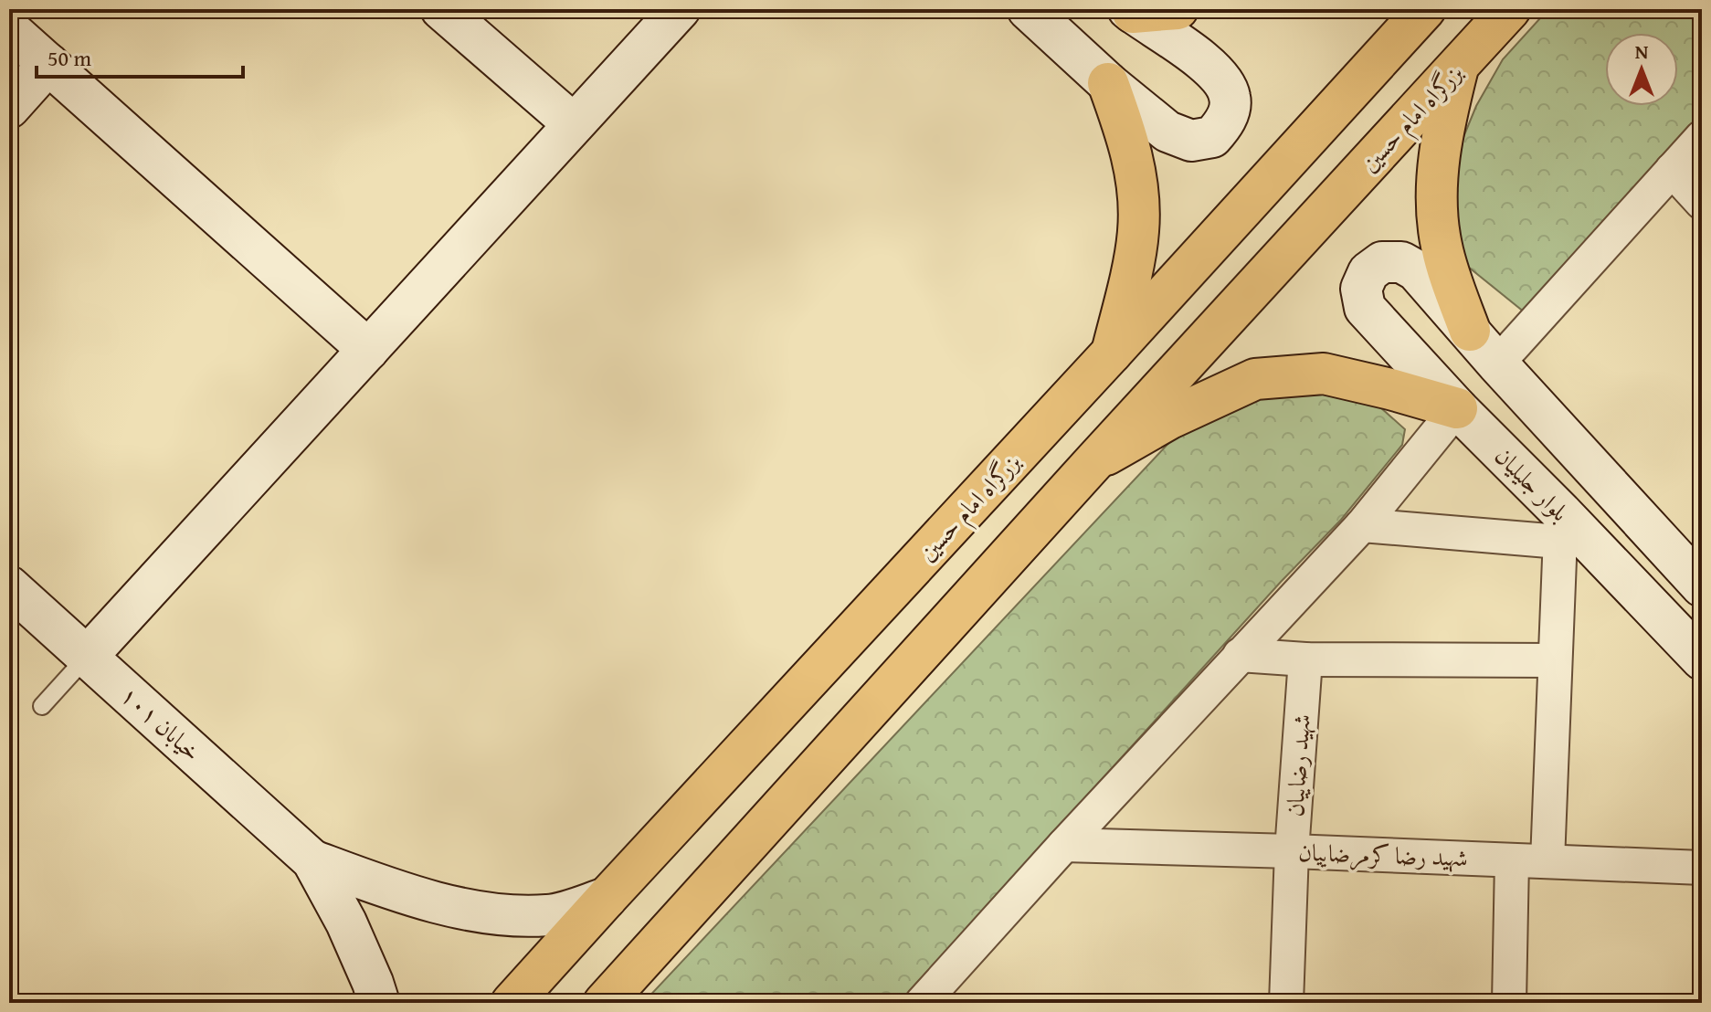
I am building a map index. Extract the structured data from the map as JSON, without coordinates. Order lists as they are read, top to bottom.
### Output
{
  "streets": {
    "main road": ["بزرگراه امام حسین", "بلوار جلیلیان", "خیابان ۱۰۱"],
    "street": ["شهید رضاییان", "شهید رضا کرمرضاییان"]
  },
  "crossings": [
    ["شهید رضاییان", "شهید رضا کرمرضاییان"]
  ],
  "scale_bar": "50 m",
  "north": "top"
}
